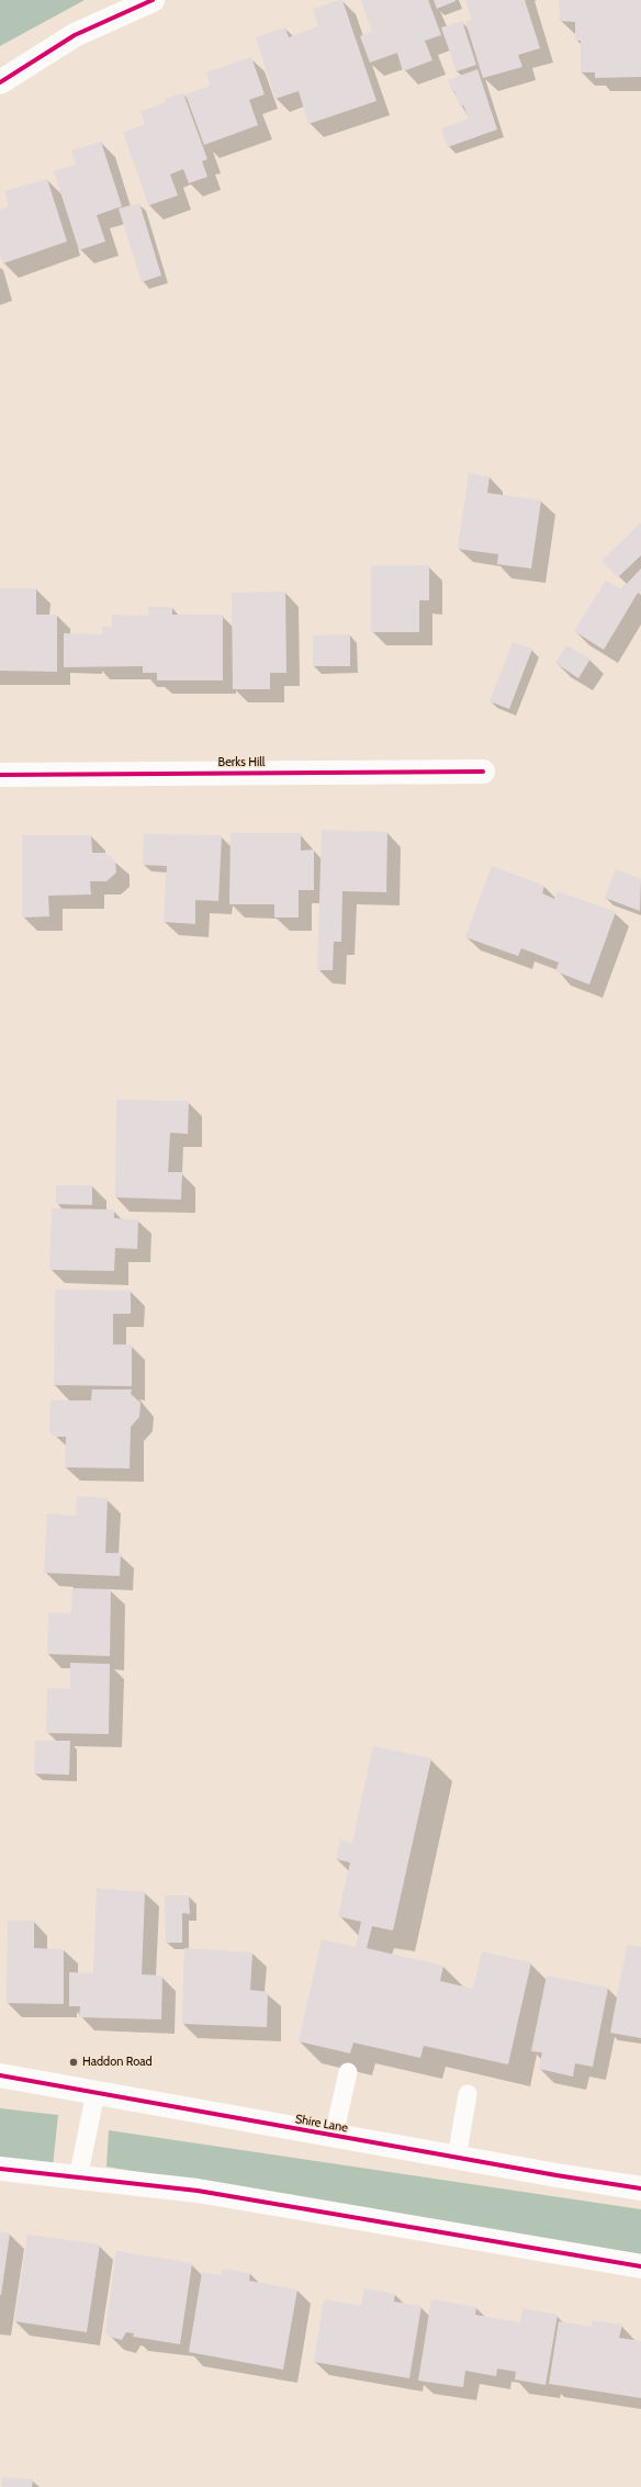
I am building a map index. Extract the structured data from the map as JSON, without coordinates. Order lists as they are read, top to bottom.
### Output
{
  "streets": {
    "street": ["Berks Hill", "Shire Lane"]
  },
  "places": ["Haddon Road"]
}
